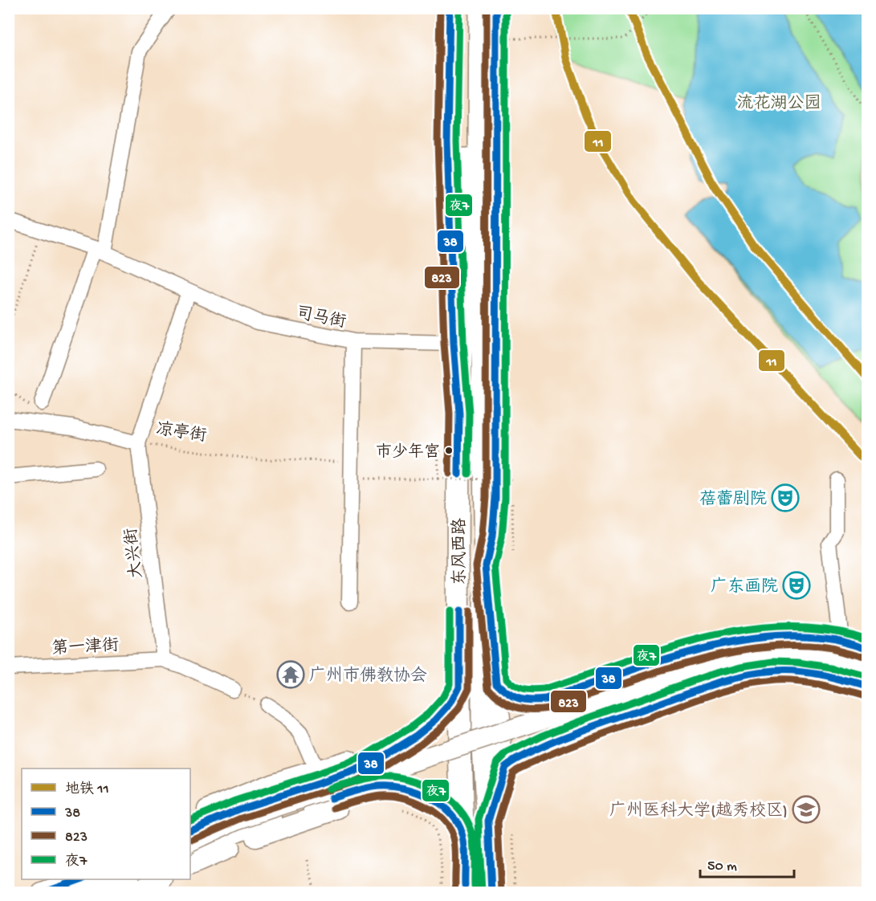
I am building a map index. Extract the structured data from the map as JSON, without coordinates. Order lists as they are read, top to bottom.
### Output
{
  "streets": {
    "highway": ["东风西路"],
    "street": [
      "司马街",
      "凉亭街",
      "大兴街",
      "第一津街"
    ]
  },
  "crossings": [
    ["司马街", "东风西路"],
    ["凉亭街", "大兴街"],
    ["大兴街", "第一津街"]
  ],
  "parks": ["流花湖公园"],
  "places": {
    "other": ["市少年宫"],
    "theatre": ["蓓蕾剧院", "广东画院"],
    "temple": ["广州市佛教协会"],
    "school or university": ["广州医科大学(越秀校区)"]
  },
  "lines": [
    "metro line 11",
    "transit line 38",
    "transit line 823",
    "transit line 夜7"
  ],
  "legend": [
    "地铁 11",
    "38",
    "823",
    "夜7"
  ],
  "scale_bar": "50 m"
}
